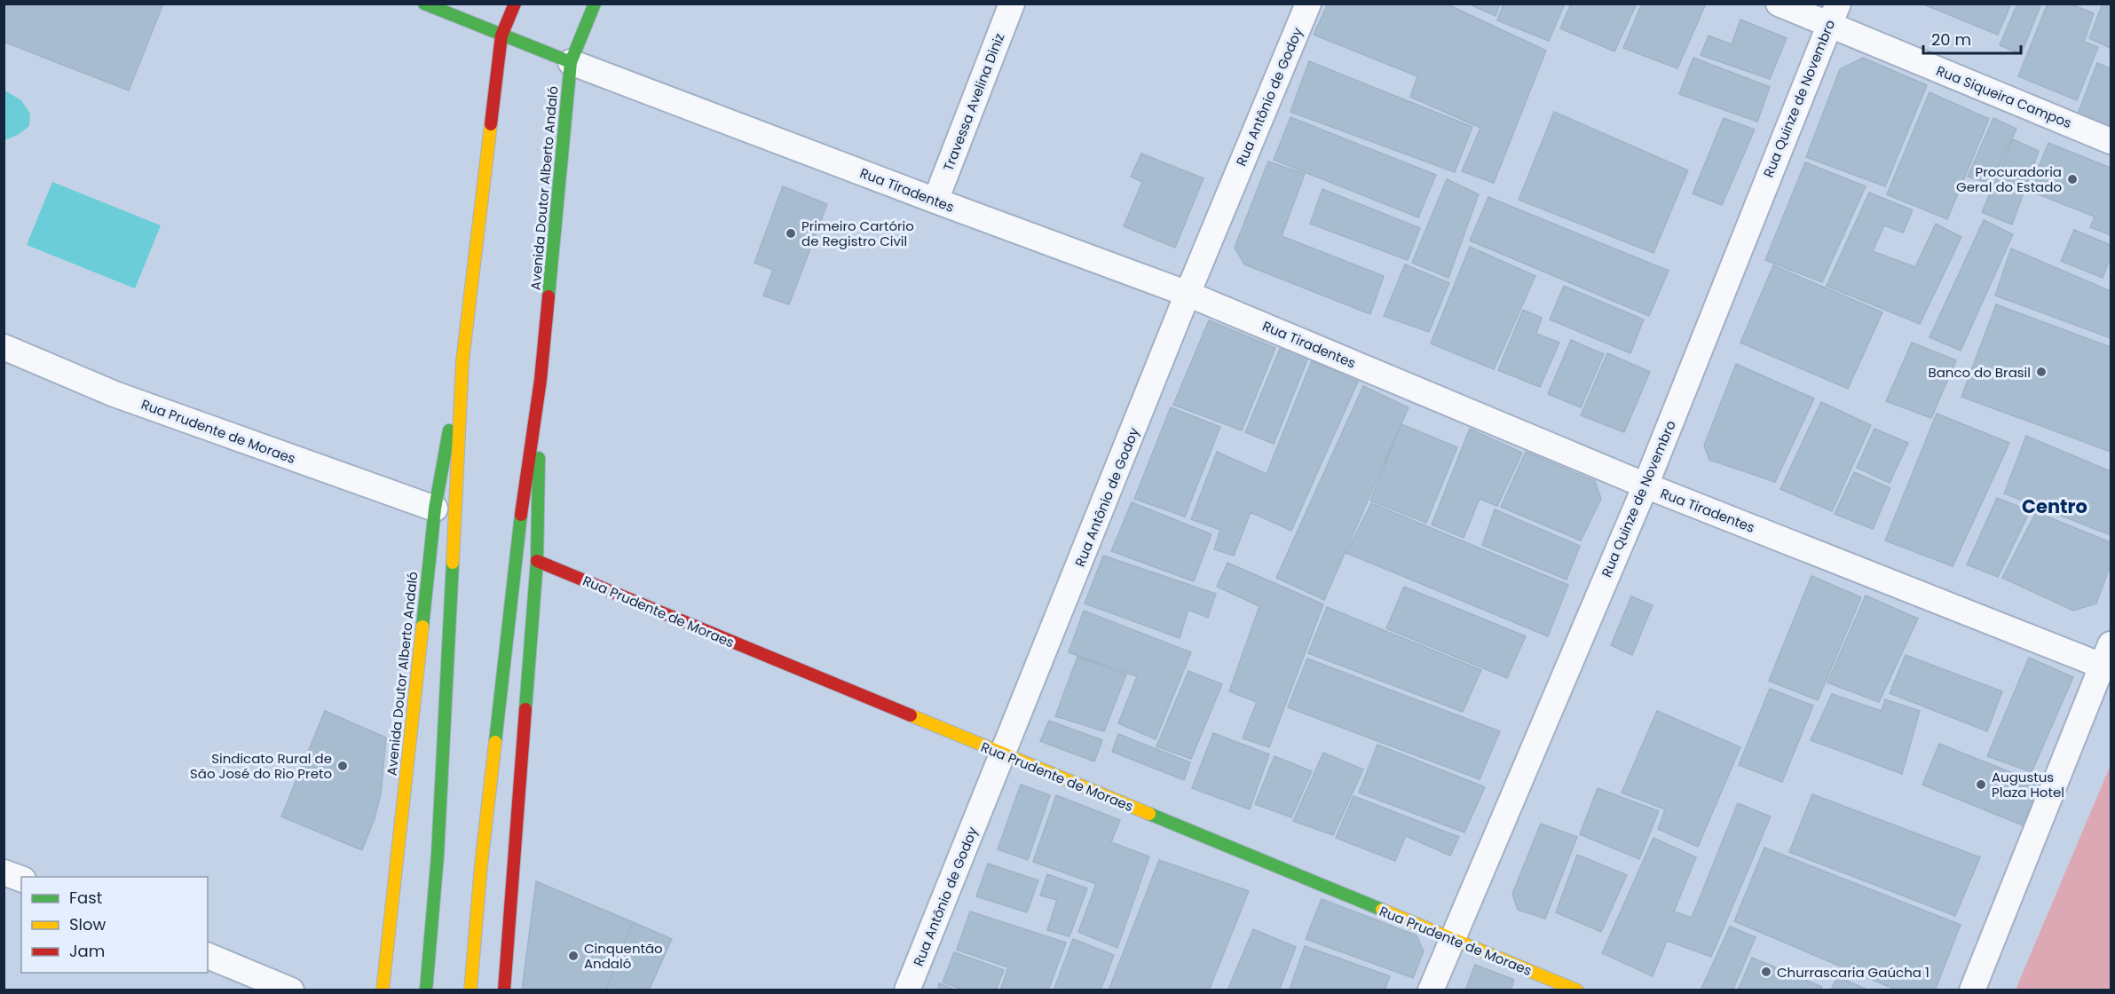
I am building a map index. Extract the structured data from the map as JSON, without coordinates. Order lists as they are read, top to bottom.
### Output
{
  "streets": {
    "street": [
      "Rua Antônio de Godoy",
      "Rua Siqueira Campos",
      "Rua Quinze de Novembro",
      "Travessa Avelina Diniz",
      "Avenida Doutor Alberto Andaló",
      "Rua Tiradentes",
      "Rua Prudente de Moraes"
    ]
  },
  "crossings": [
    ["Rua Antônio de Godoy", "Rua Tiradentes"],
    ["Rua Antônio de Godoy", "Rua Prudente de Moraes"],
    ["Rua Siqueira Campos", "Rua Quinze de Novembro"],
    ["Rua Quinze de Novembro", "Rua Tiradentes"],
    ["Rua Quinze de Novembro", "Rua Prudente de Moraes"],
    ["Travessa Avelina Diniz", "Rua Tiradentes"],
    ["Avenida Doutor Alberto Andaló", "Rua Tiradentes"],
    ["Avenida Doutor Alberto Andaló", "Rua Prudente de Moraes"]
  ],
  "districts": ["Centro"],
  "places": [
    "Procuradoria Geral do Estado",
    "Primeiro Cartório de Registro Civil",
    "Banco do Brasil",
    "Sindicato Rural de São José do Rio Preto",
    "Augustus Plaza Hotel",
    "Cinquentão Andaló",
    "Churrascaria Gaúcha 1"
  ],
  "legend": ["Fast", "Slow", "Jam"],
  "scale_bar": "20 m"
}
